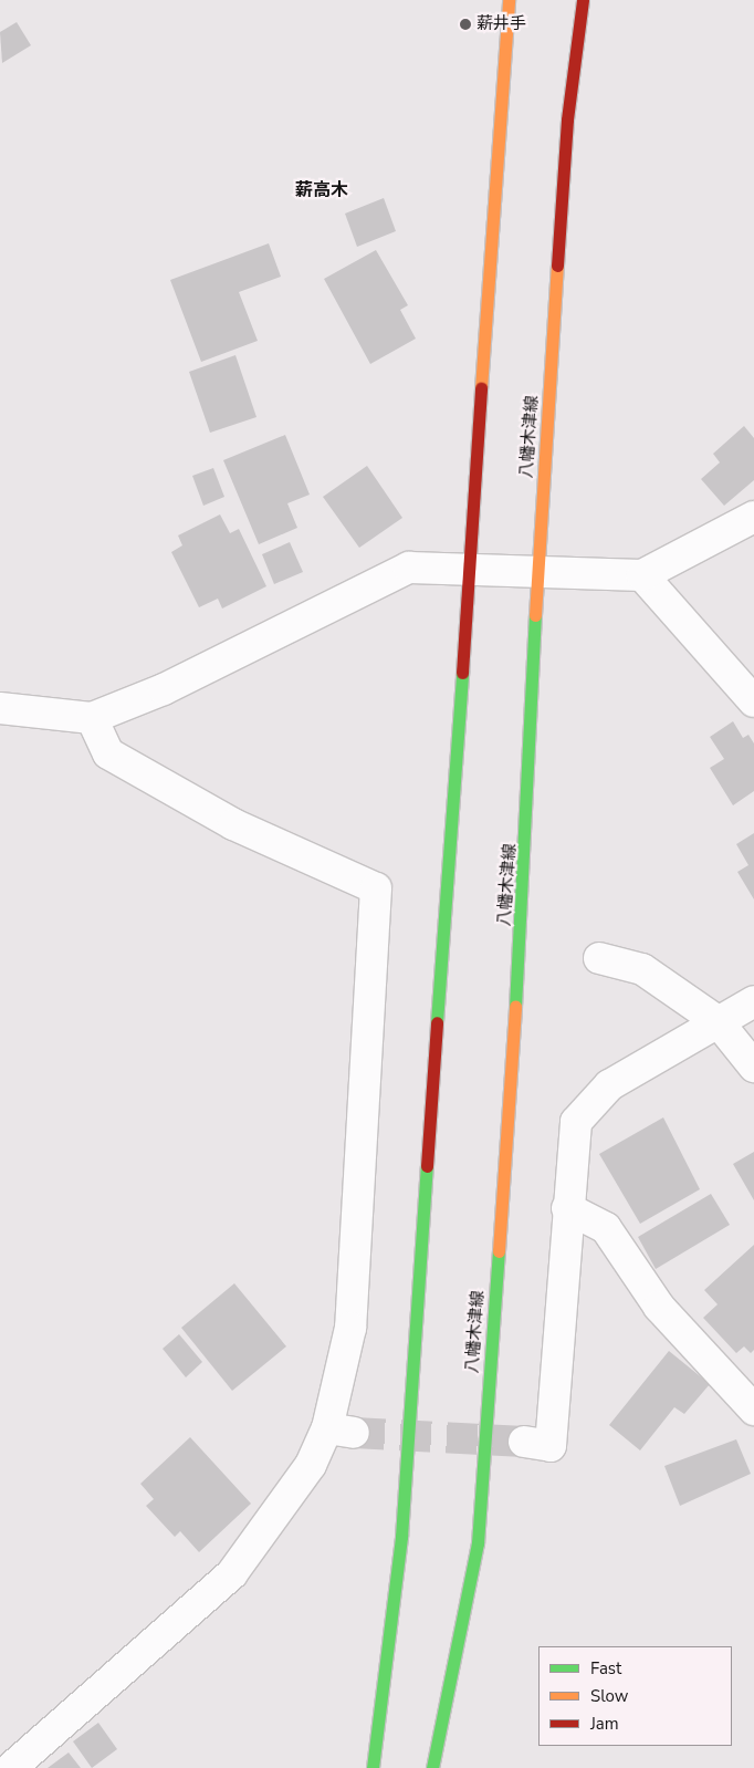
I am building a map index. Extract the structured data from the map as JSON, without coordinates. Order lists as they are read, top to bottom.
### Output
{
  "streets": {
    "main road": ["八幡木津線"]
  },
  "districts": ["薪高木"],
  "places": ["薪井手"],
  "legend": ["Fast", "Slow", "Jam"]
}
